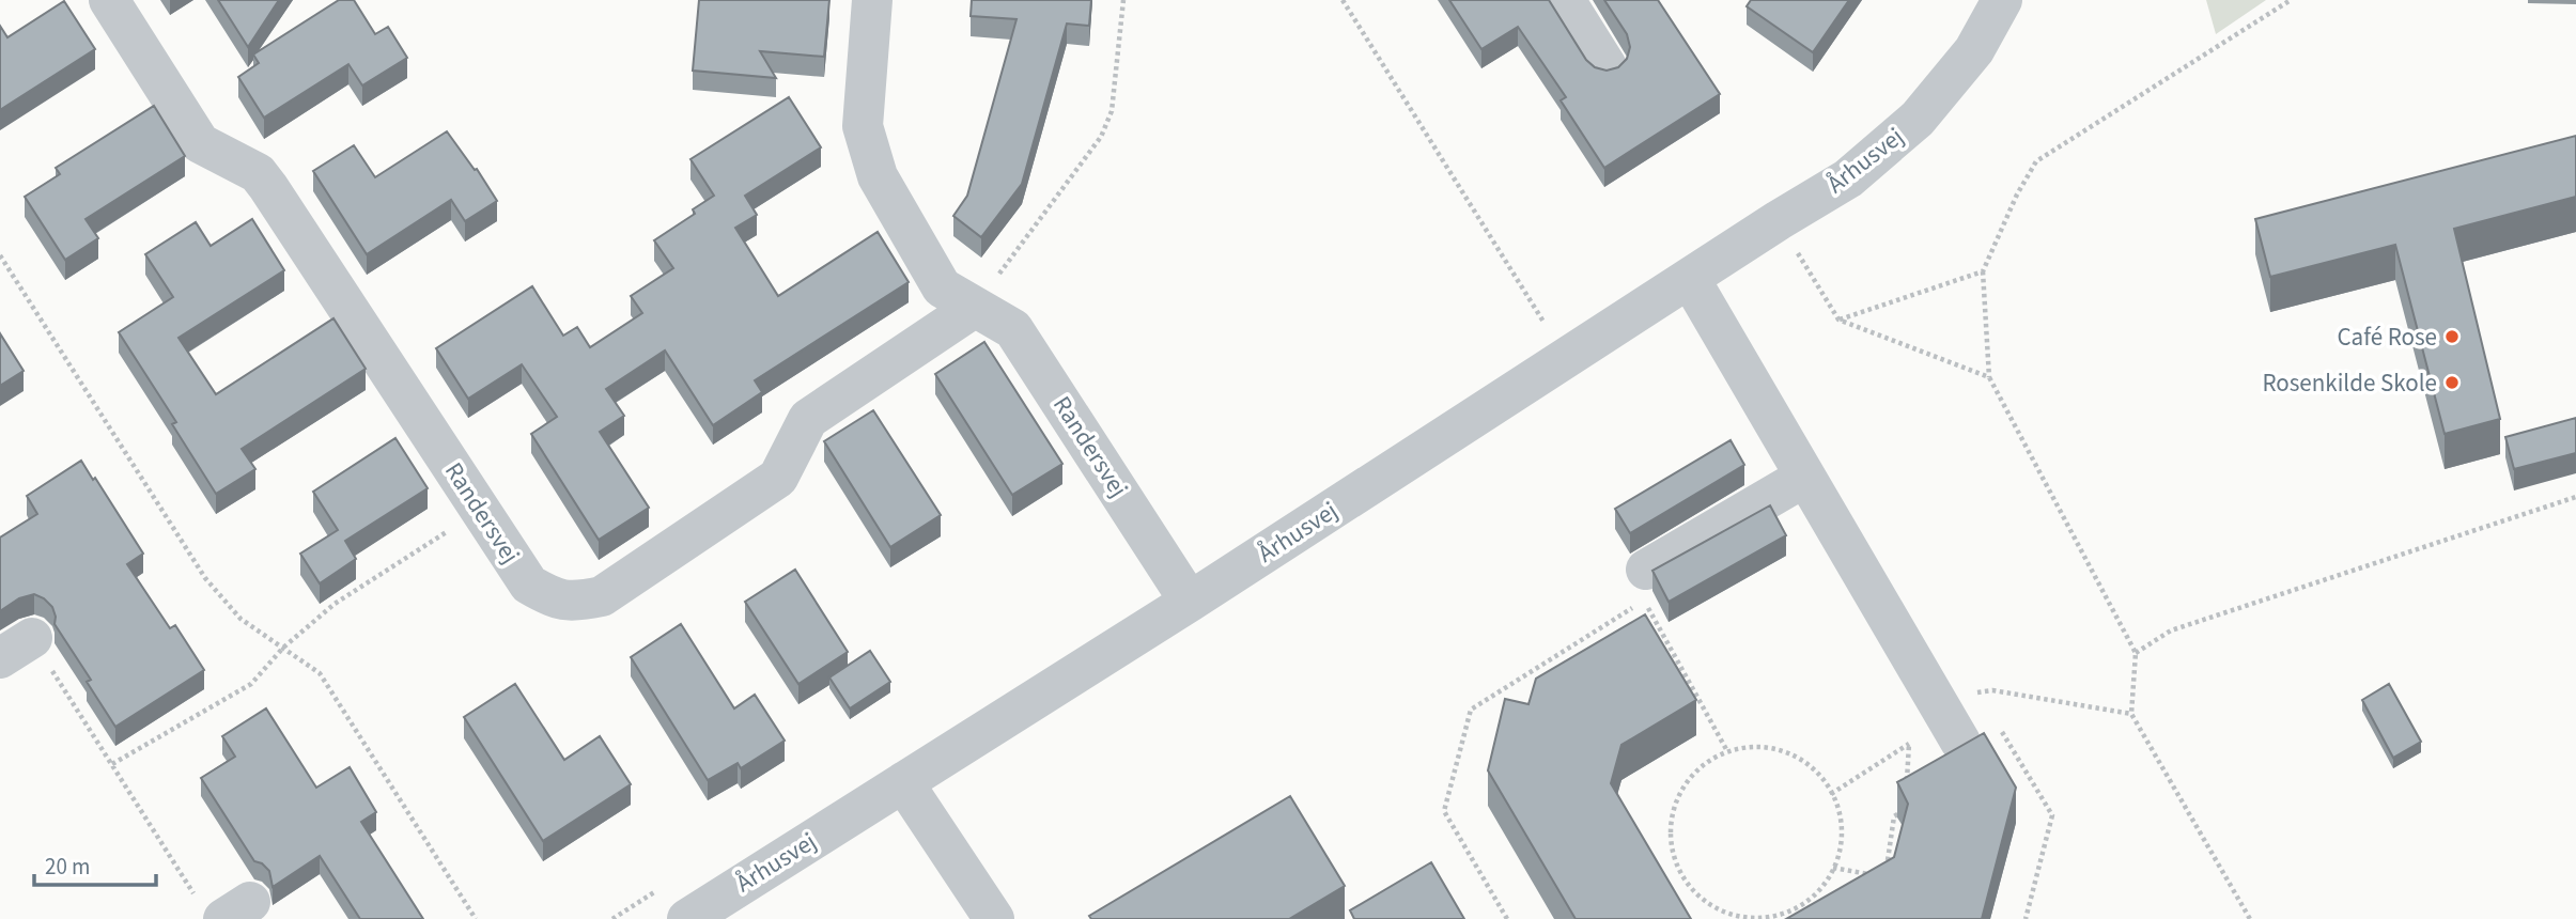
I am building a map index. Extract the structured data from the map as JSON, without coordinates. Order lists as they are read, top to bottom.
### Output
{
  "streets": {
    "street": ["Århusvej", "Randersvej"]
  },
  "crossings": [
    ["Århusvej", "Randersvej"]
  ],
  "places": ["Café Rose", "Rosenkilde Skole"],
  "scale_bar": "20 m"
}
